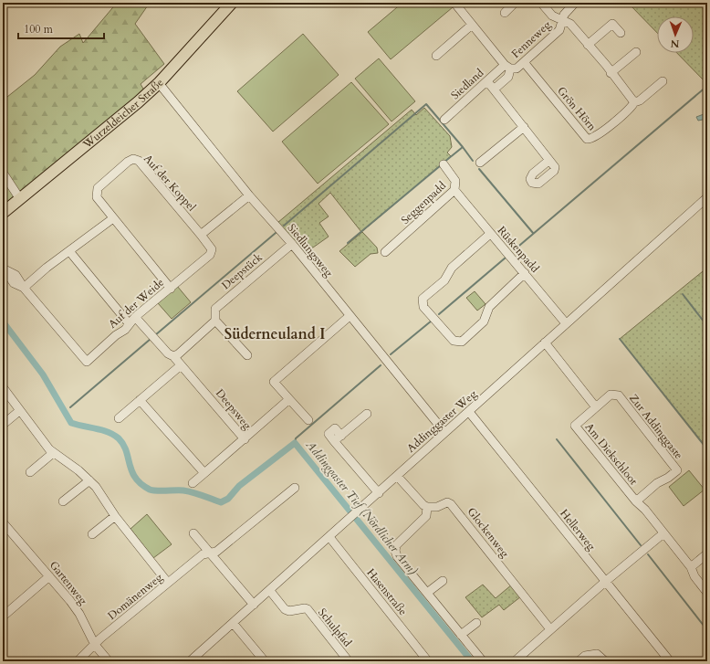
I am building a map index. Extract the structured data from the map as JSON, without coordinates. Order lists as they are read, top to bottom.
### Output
{
  "streets": {
    "main road": ["Wurzeldeicher Straße"],
    "street": [
      "Fenneweg",
      "Siedland",
      "Grön Hörn",
      "Auf der Koppel",
      "Seggenpadd",
      "Rüskenpadd",
      "Siedlungsweg",
      "Deepstück",
      "Auf der Weide",
      "Deepsweg",
      "Addinggaster Weg",
      "Zur Addinggaste",
      "Am Diekschloot",
      "Hellerweg",
      "Glockenweg",
      "Gartenweg",
      "Hasenstraße",
      "Domänenweg",
      "Schulpfad"
    ]
  },
  "crossings": [
    ["Fenneweg", "Siedland"],
    ["Fenneweg", "Grön Hörn"],
    ["Wurzeldeicher Straße", "Siedlungsweg"],
    ["Auf der Koppel", "Auf der Weide"],
    ["Seggenpadd", "Rüskenpadd"],
    ["Rüskenpadd", "Addinggaster Weg"],
    ["Siedlungsweg", "Deepstück"],
    ["Siedlungsweg", "Addinggaster Weg"],
    ["Addinggaster Weg", "Hellerweg"],
    ["Addinggaster Weg", "Hasenstraße"],
    ["Addinggaster Weg", "Schulpfad"],
    ["Zur Addinggaste", "Am Diekschloot"],
    ["Gartenweg", "Domänenweg"]
  ],
  "districts": ["Süderneuland I"],
  "water": ["Addinggaster Tief (Nördlicher Arm)"],
  "scale_bar": "100 m",
  "north": "bottom"
}
